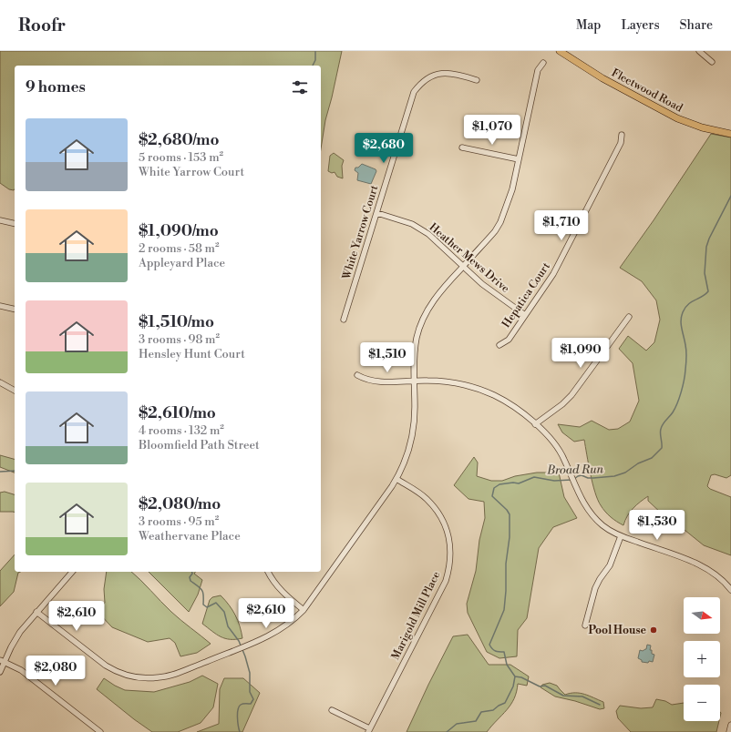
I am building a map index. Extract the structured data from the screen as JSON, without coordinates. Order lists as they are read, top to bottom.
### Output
{
  "streets": {
    "main road": ["Fleetwood Road"],
    "street": [
      "White Yarrow Court",
      "Heather Mews Drive",
      "Hepatica Court",
      "Marigold Mill Place"
    ]
  },
  "crossings": [
    ["White Yarrow Court", "Heather Mews Drive"],
    ["Heather Mews Drive", "Hepatica Court"]
  ],
  "water": ["Broad Run"],
  "places": ["Pool House"],
  "north": "right",
  "page": {
    "header": "Roofr",
    "nav": ["Map", "Layers", "Share"],
    "heading": "9 homes",
    "list": [
      {
        "name": "$2,680/mo",
        "note": "5 rooms · 153 m² · White Yarrow Court"
      },
      {
        "name": "$1,090/mo",
        "note": "2 rooms · 58 m² · Appleyard Place"
      },
      {
        "name": "$1,510/mo",
        "note": "3 rooms · 98 m² · Hensley Hunt Court"
      },
      {
        "name": "$2,610/mo",
        "note": "4 rooms · 132 m² · Bloomfield Path Street"
      },
      {
        "name": "$2,080/mo",
        "note": "3 rooms · 95 m² · Weathervane Place"
      }
    ],
    "price": [
      "$1,070",
      "$2,680",
      "$1,710",
      "$1,090",
      "$1,510",
      "$1,530",
      "$2,610",
      "$2,610",
      "$2,080"
    ],
    "map_buttons": ["+", "−"]
  }
}
